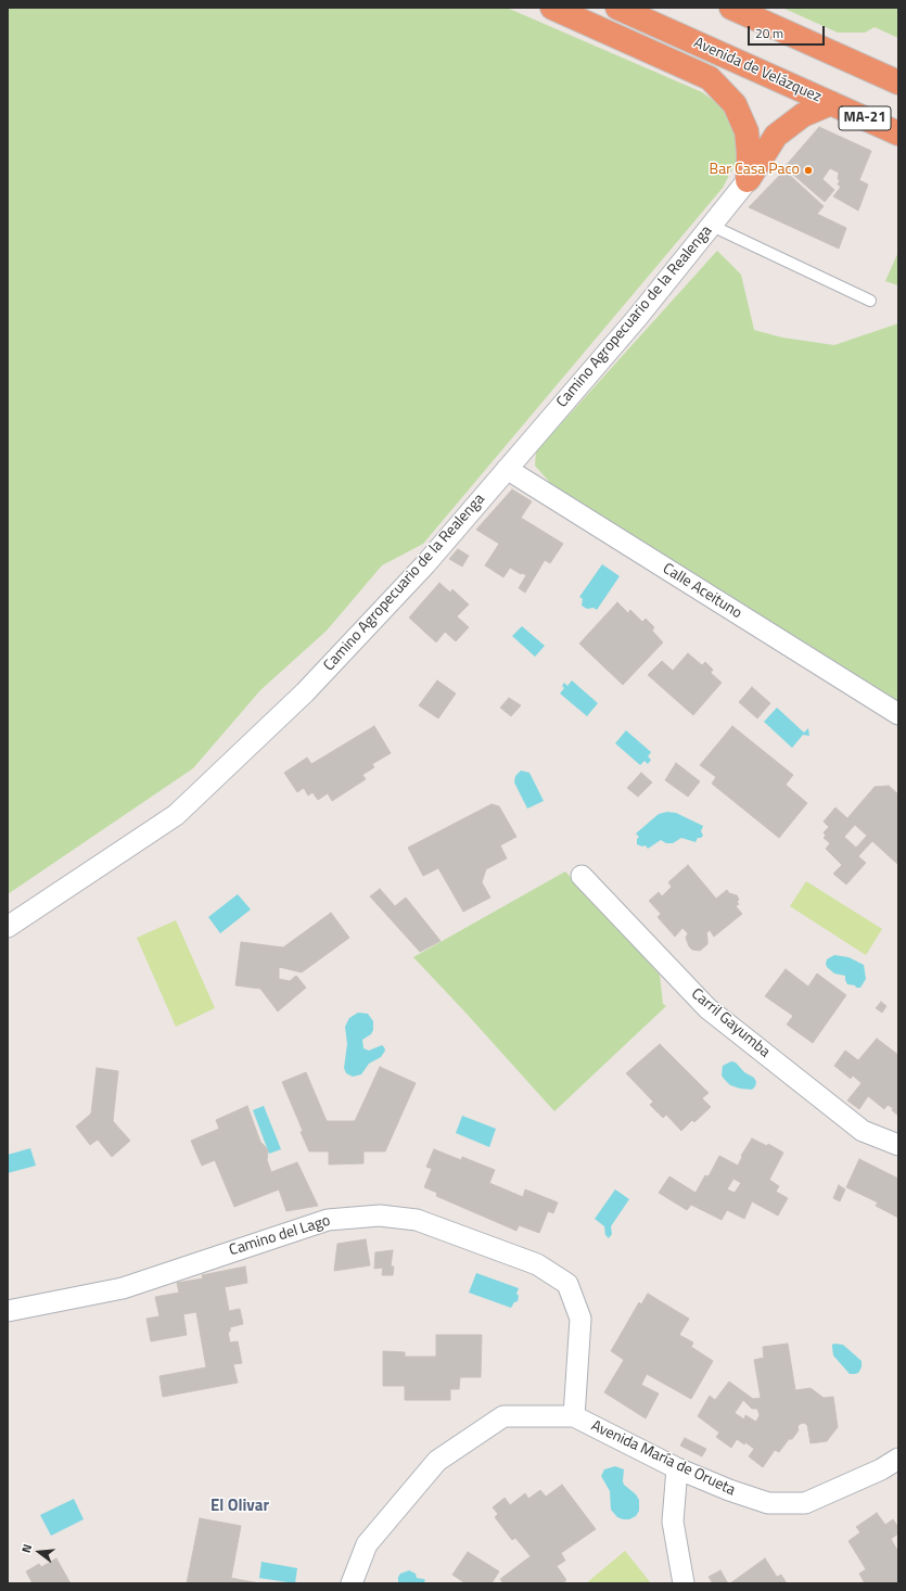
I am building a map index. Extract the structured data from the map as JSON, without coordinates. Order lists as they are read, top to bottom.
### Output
{
  "streets": {
    "highway": ["Avenida de Velázquez", "MA-21"],
    "street": [
      "Camino Agropecuario de la Realenga",
      "Calle Aceituno",
      "Carril Gayumba",
      "Camino del Lago",
      "Avenida María de Orueta"
    ]
  },
  "crossings": [
    ["Camino Agropecuario de la Realenga", "Calle Aceituno"],
    ["Camino del Lago", "Avenida María de Orueta"]
  ],
  "districts": ["El Olivar"],
  "places": ["Bar Casa Paco"],
  "scale_bar": "20 m",
  "north": "left"
}
